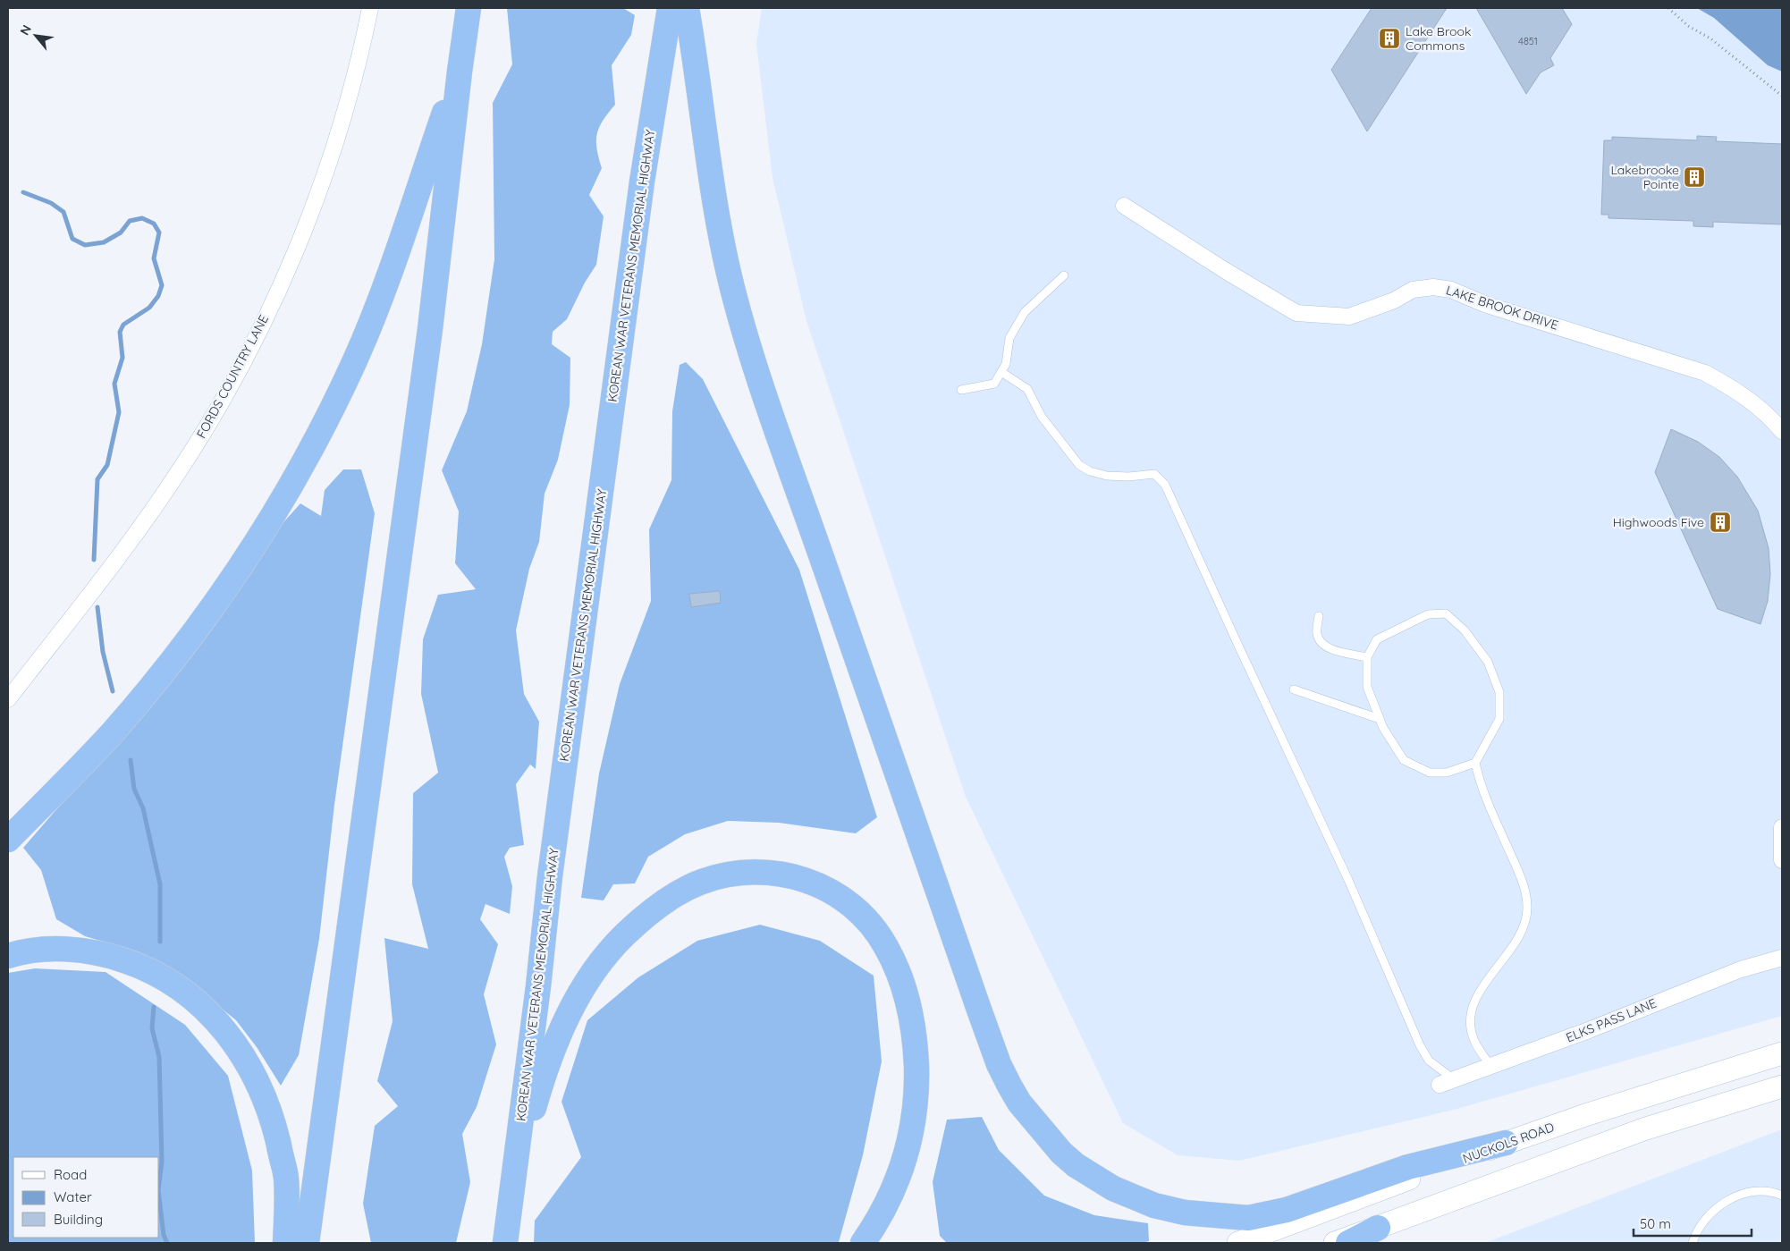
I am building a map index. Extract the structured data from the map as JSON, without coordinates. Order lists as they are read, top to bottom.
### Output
{
  "streets": {
    "highway": ["KOREAN WAR VETERANS MEMORIAL HIGHWAY"],
    "main road": ["NUCKOLS ROAD"],
    "street": ["LAKE BROOK DRIVE", "FORDS COUNTRY LANE", "ELKS PASS LANE"]
  },
  "places": {
    "building": ["Lake Brook Commons", "Lakebrooke Pointe", "Highwoods Five"]
  },
  "house_numbers": ["4851"],
  "legend": ["Road", "Water", "Building"],
  "scale_bar": "50 m",
  "north": "top left"
}
